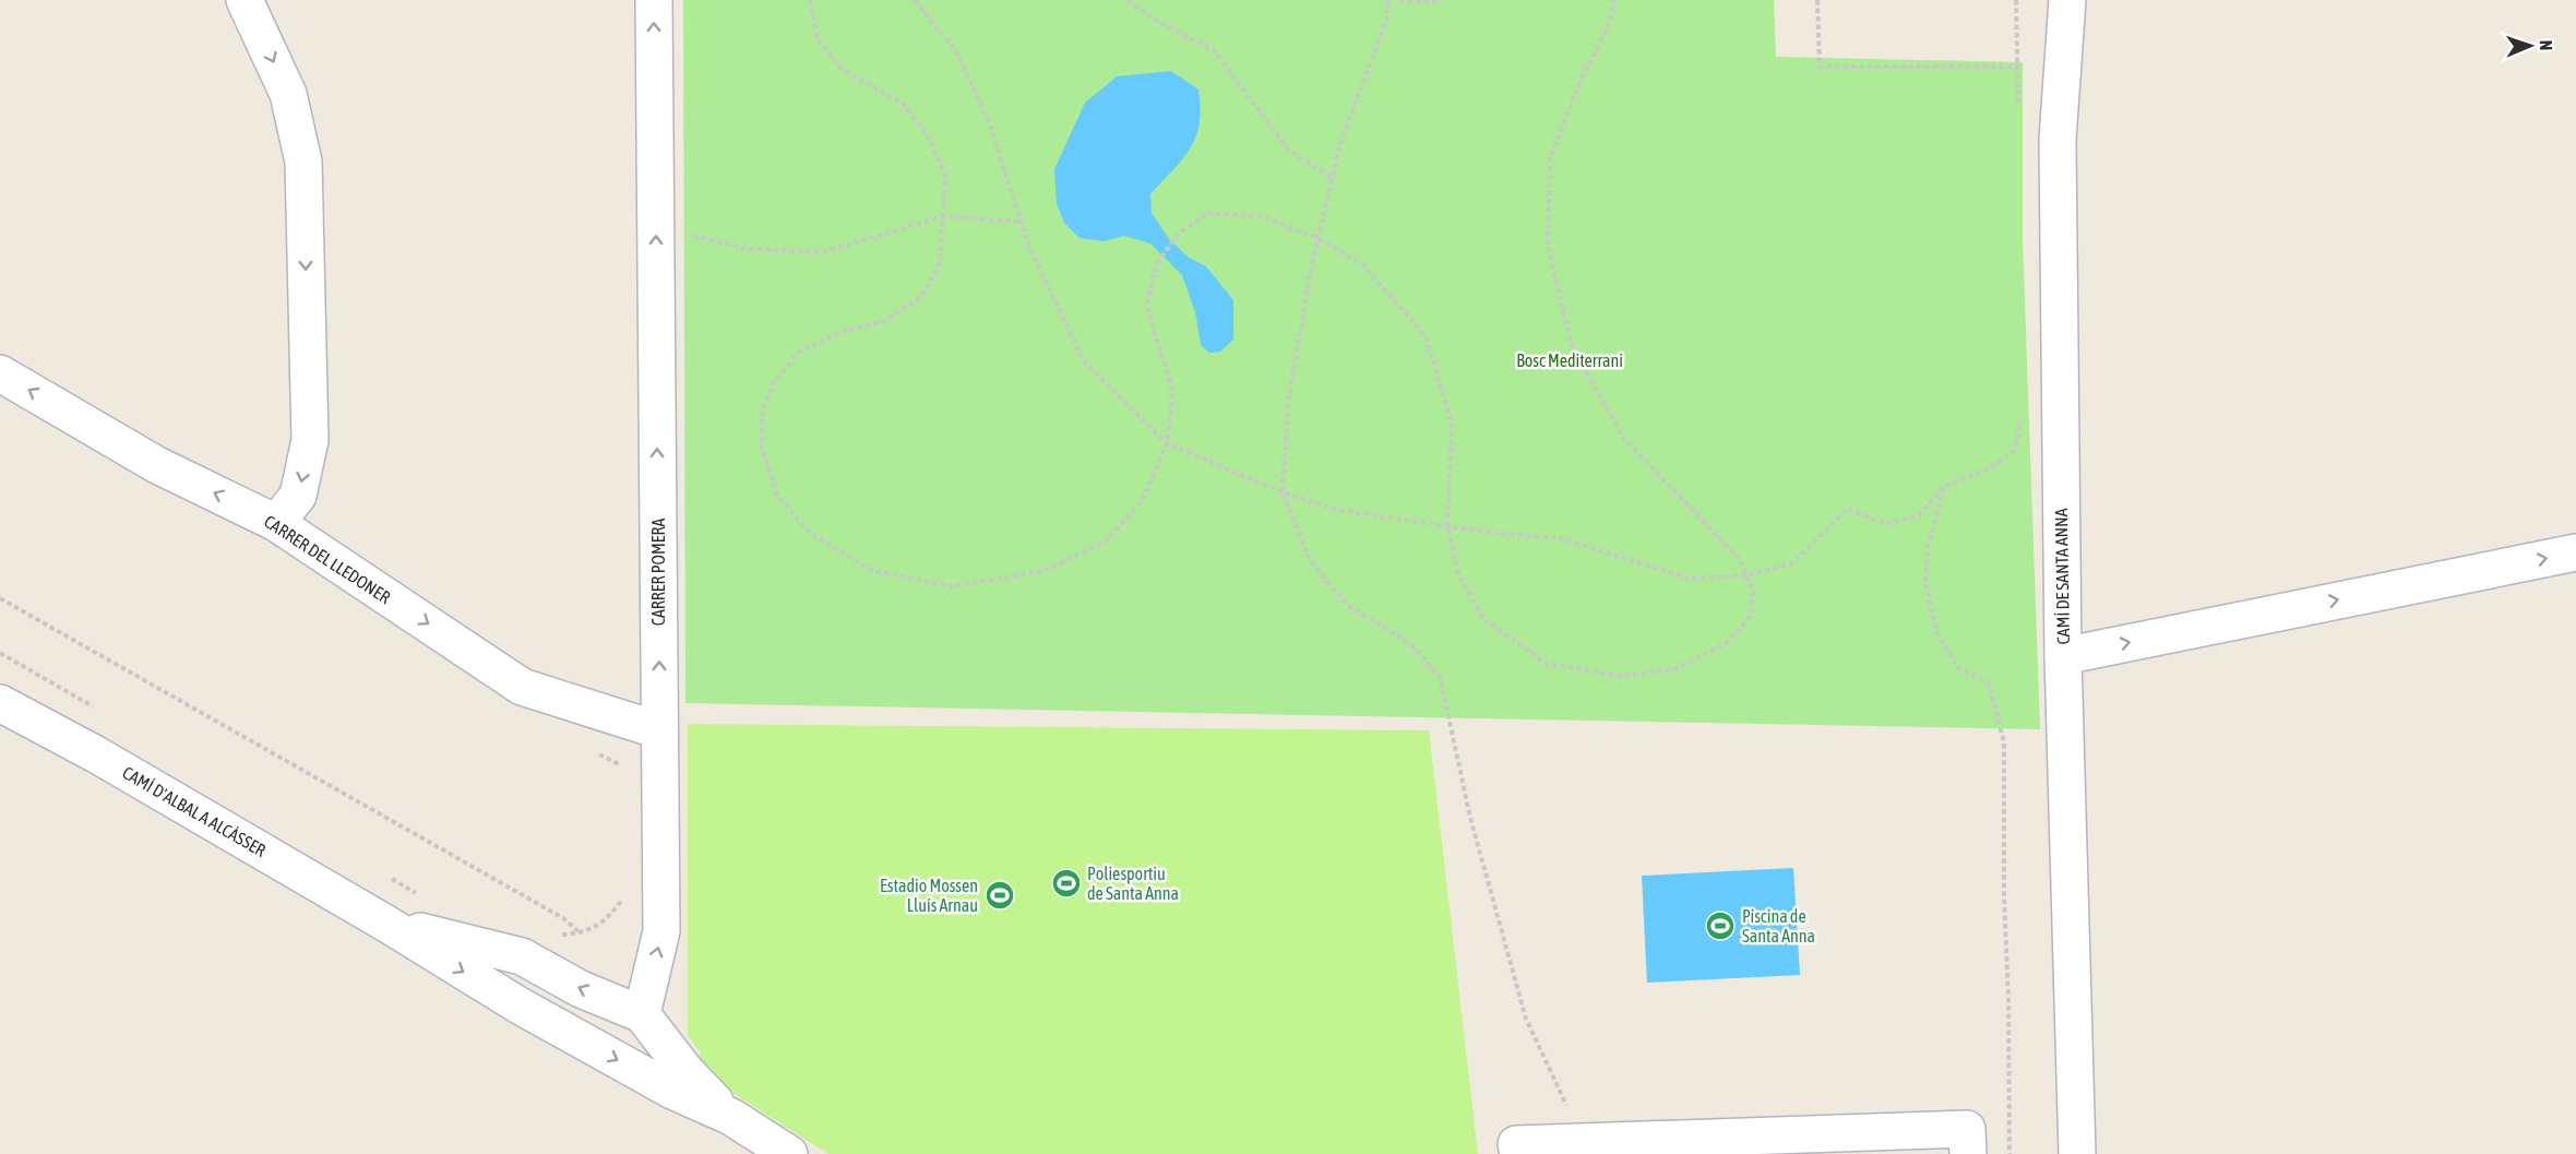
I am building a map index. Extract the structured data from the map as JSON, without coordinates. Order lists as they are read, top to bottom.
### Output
{
  "streets": {
    "street": [
      "CARRER DEL LLEDONER",
      "CARRER POMERA",
      "CAMÍ DE SANTA ANNA",
      "CAMÍ D'ALBAL A ALCÀSSER"
    ]
  },
  "crossings": [
    ["CARRER DEL LLEDONER", "CARRER POMERA"],
    ["CARRER POMERA", "CAMÍ D'ALBAL A ALCÀSSER"]
  ],
  "one_way": ["CARRER POMERA"],
  "parks": ["Bosc Mediterrani"],
  "places": {
    "sports": ["Poliesportiu de Santa Anna", "Estadio Mossen Lluís Arnau", "Piscina de Santa Anna"]
  },
  "north": "right"
}
